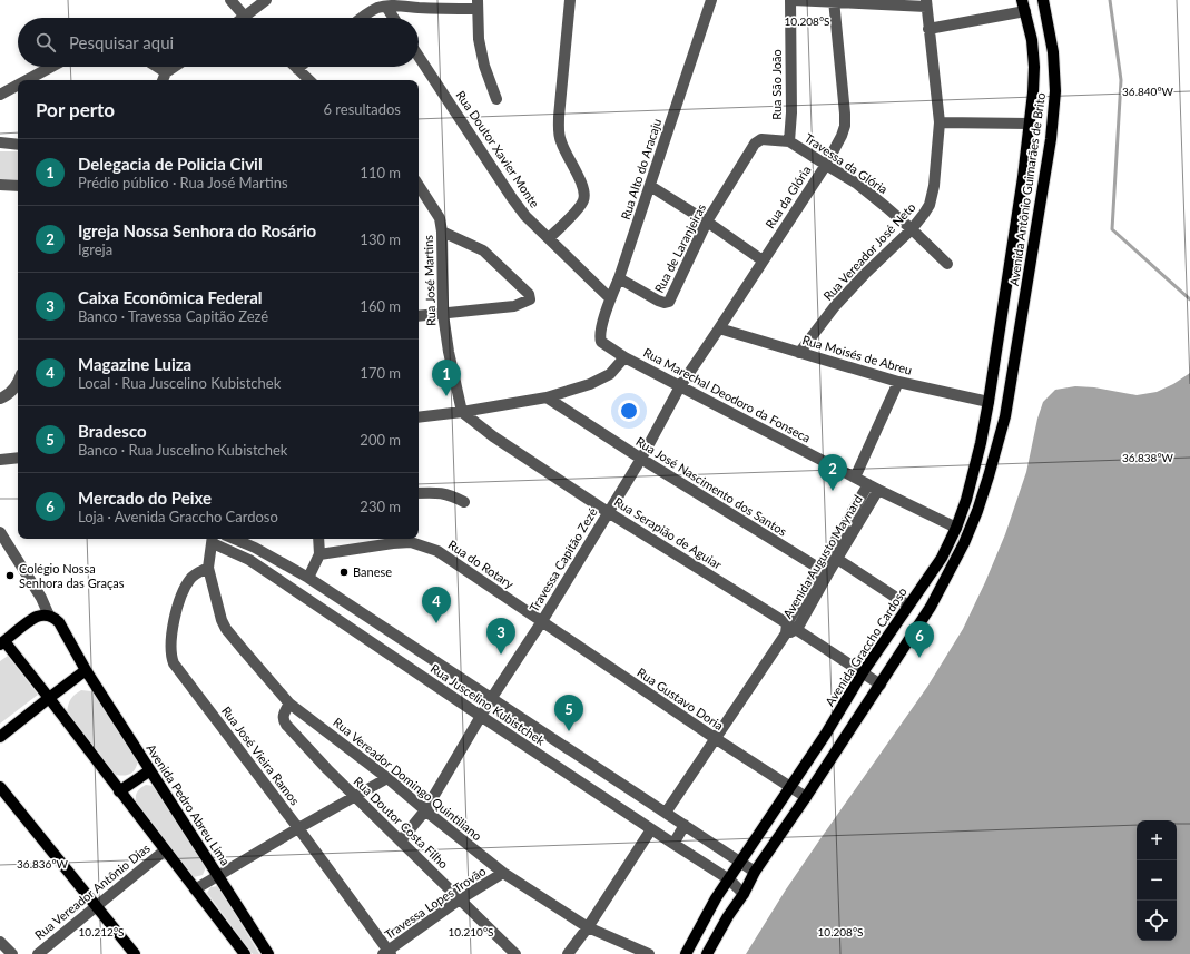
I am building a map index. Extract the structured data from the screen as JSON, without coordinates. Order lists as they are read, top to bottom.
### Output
{
  "streets": {
    "main road": ["Avenida Antônio Guimarães de Brito", "Avenida Graccho Cardoso", "Avenida Pedro Abreu Lima"],
    "street": [
      "Rua São João",
      "Rua Doutor Xavier Monte",
      "Travessa da Glória",
      "Rua Alto do Aracaju",
      "Rua da Glória",
      "Rua de Laranjeiras",
      "Rua Vereador José Neto",
      "Rua José Martins",
      "Rua Moisés de Abreu",
      "Rua Marechal Deodoro da Fonseca",
      "Rua José Nascimento dos Santos",
      "Rua Serapião de Aguiar",
      "Avenida Augusto Maynard",
      "Travessa Capitão Zezé",
      "Rua do Rotary",
      "Rua Gustavo Doria",
      "Rua Juscelino Kubistchek",
      "Rua José Vieira Ramos",
      "Rua Vereador Domingo Quintiliano",
      "Rua Doutor Costa Filho",
      "Rua Vereador Antônio Dias",
      "Travessa Lopes Trovão"
    ]
  },
  "crossings": [
    ["Rua São João", "Travessa da Glória"],
    ["Rua São João", "Rua de Laranjeiras"],
    ["Rua Doutor Xavier Monte", "Rua Alto do Aracaju"],
    ["Travessa da Glória", "Rua da Glória"],
    ["Travessa da Glória", "Rua de Laranjeiras"],
    ["Travessa da Glória", "Rua Vereador José Neto"],
    ["Rua Alto do Aracaju", "Rua de Laranjeiras"],
    ["Rua Alto do Aracaju", "Rua Marechal Deodoro da Fonseca"],
    ["Avenida Antônio Guimarães de Brito", "Avenida Graccho Cardoso"],
    ["Rua da Glória", "Rua Moisés de Abreu"],
    ["Rua da Glória", "Rua Marechal Deodoro da Fonseca"],
    ["Rua da Glória", "Travessa Capitão Zezé"],
    ["Rua Vereador José Neto", "Rua Moisés de Abreu"],
    ["Rua José Martins", "Rua Serapião de Aguiar"],
    ["Rua Moisés de Abreu", "Avenida Graccho Cardoso"],
    ["Rua Marechal Deodoro da Fonseca", "Avenida Augusto Maynard"],
    ["Rua Marechal Deodoro da Fonseca", "Travessa Capitão Zezé"],
    ["Rua Marechal Deodoro da Fonseca", "Avenida Graccho Cardoso"],
    ["Rua José Nascimento dos Santos", "Avenida Augusto Maynard"],
    ["Rua José Nascimento dos Santos", "Travessa Capitão Zezé"],
    ["Rua Serapião de Aguiar", "Avenida Augusto Maynard"],
    ["Rua Serapião de Aguiar", "Travessa Capitão Zezé"],
    ["Rua Serapião de Aguiar", "Avenida Graccho Cardoso"],
    ["Avenida Augusto Maynard", "Rua Gustavo Doria"],
    ["Avenida Augusto Maynard", "Rua Juscelino Kubistchek"],
    ["Travessa Capitão Zezé", "Rua do Rotary"],
    ["Travessa Capitão Zezé", "Rua Gustavo Doria"],
    ["Travessa Capitão Zezé", "Rua Juscelino Kubistchek"],
    ["Rua do Rotary", "Rua Gustavo Doria"],
    ["Avenida Graccho Cardoso", "Rua Gustavo Doria"],
    ["Avenida Graccho Cardoso", "Rua Juscelino Kubistchek"],
    ["Rua José Vieira Ramos", "Rua Vereador Domingo Quintiliano"],
    ["Rua José Vieira Ramos", "Travessa Lopes Trovão"],
    ["Rua Vereador Domingo Quintiliano", "Rua Doutor Costa Filho"],
    ["Rua Vereador Domingo Quintiliano", "Travessa Lopes Trovão"],
    ["Rua Doutor Costa Filho", "Travessa Lopes Trovão"]
  ],
  "places": ["Banese", "Colégio Nossa Senhora das Graças"],
  "page": {
    "search": "Pesquisar aqui",
    "heading": ["Por perto", "6 resultados"],
    "list": [
      {
        "mark": "1",
        "name": "Delegacia de Policia Civil",
        "note": "Prédio público · Rua José Martins",
        "value": "110 m"
      },
      {
        "mark": "2",
        "name": "Igreja Nossa Senhora do Rosário",
        "note": "Igreja",
        "value": "130 m"
      },
      {
        "mark": "3",
        "name": "Caixa Econômica Federal",
        "note": "Banco · Travessa Capitão Zezé",
        "value": "160 m"
      },
      {
        "mark": "4",
        "name": "Magazine Luiza",
        "note": "Local · Rua Juscelino Kubistchek",
        "value": "170 m"
      },
      {
        "mark": "5",
        "name": "Bradesco",
        "note": "Banco · Rua Juscelino Kubistchek",
        "value": "200 m"
      },
      {
        "mark": "6",
        "name": "Mercado do Peixe",
        "note": "Loja · Avenida Graccho Cardoso",
        "value": "230 m"
      }
    ],
    "pins": [
      "1",
      "2",
      "4",
      "3",
      "6",
      "5"
    ],
    "map_buttons": ["+", "−"]
  },
  "coordinates": [
    "10.208°S",
    "36.840°W",
    "36.838°W",
    "36.836°W",
    "10.212°S",
    "10.210°S"
  ]
}
